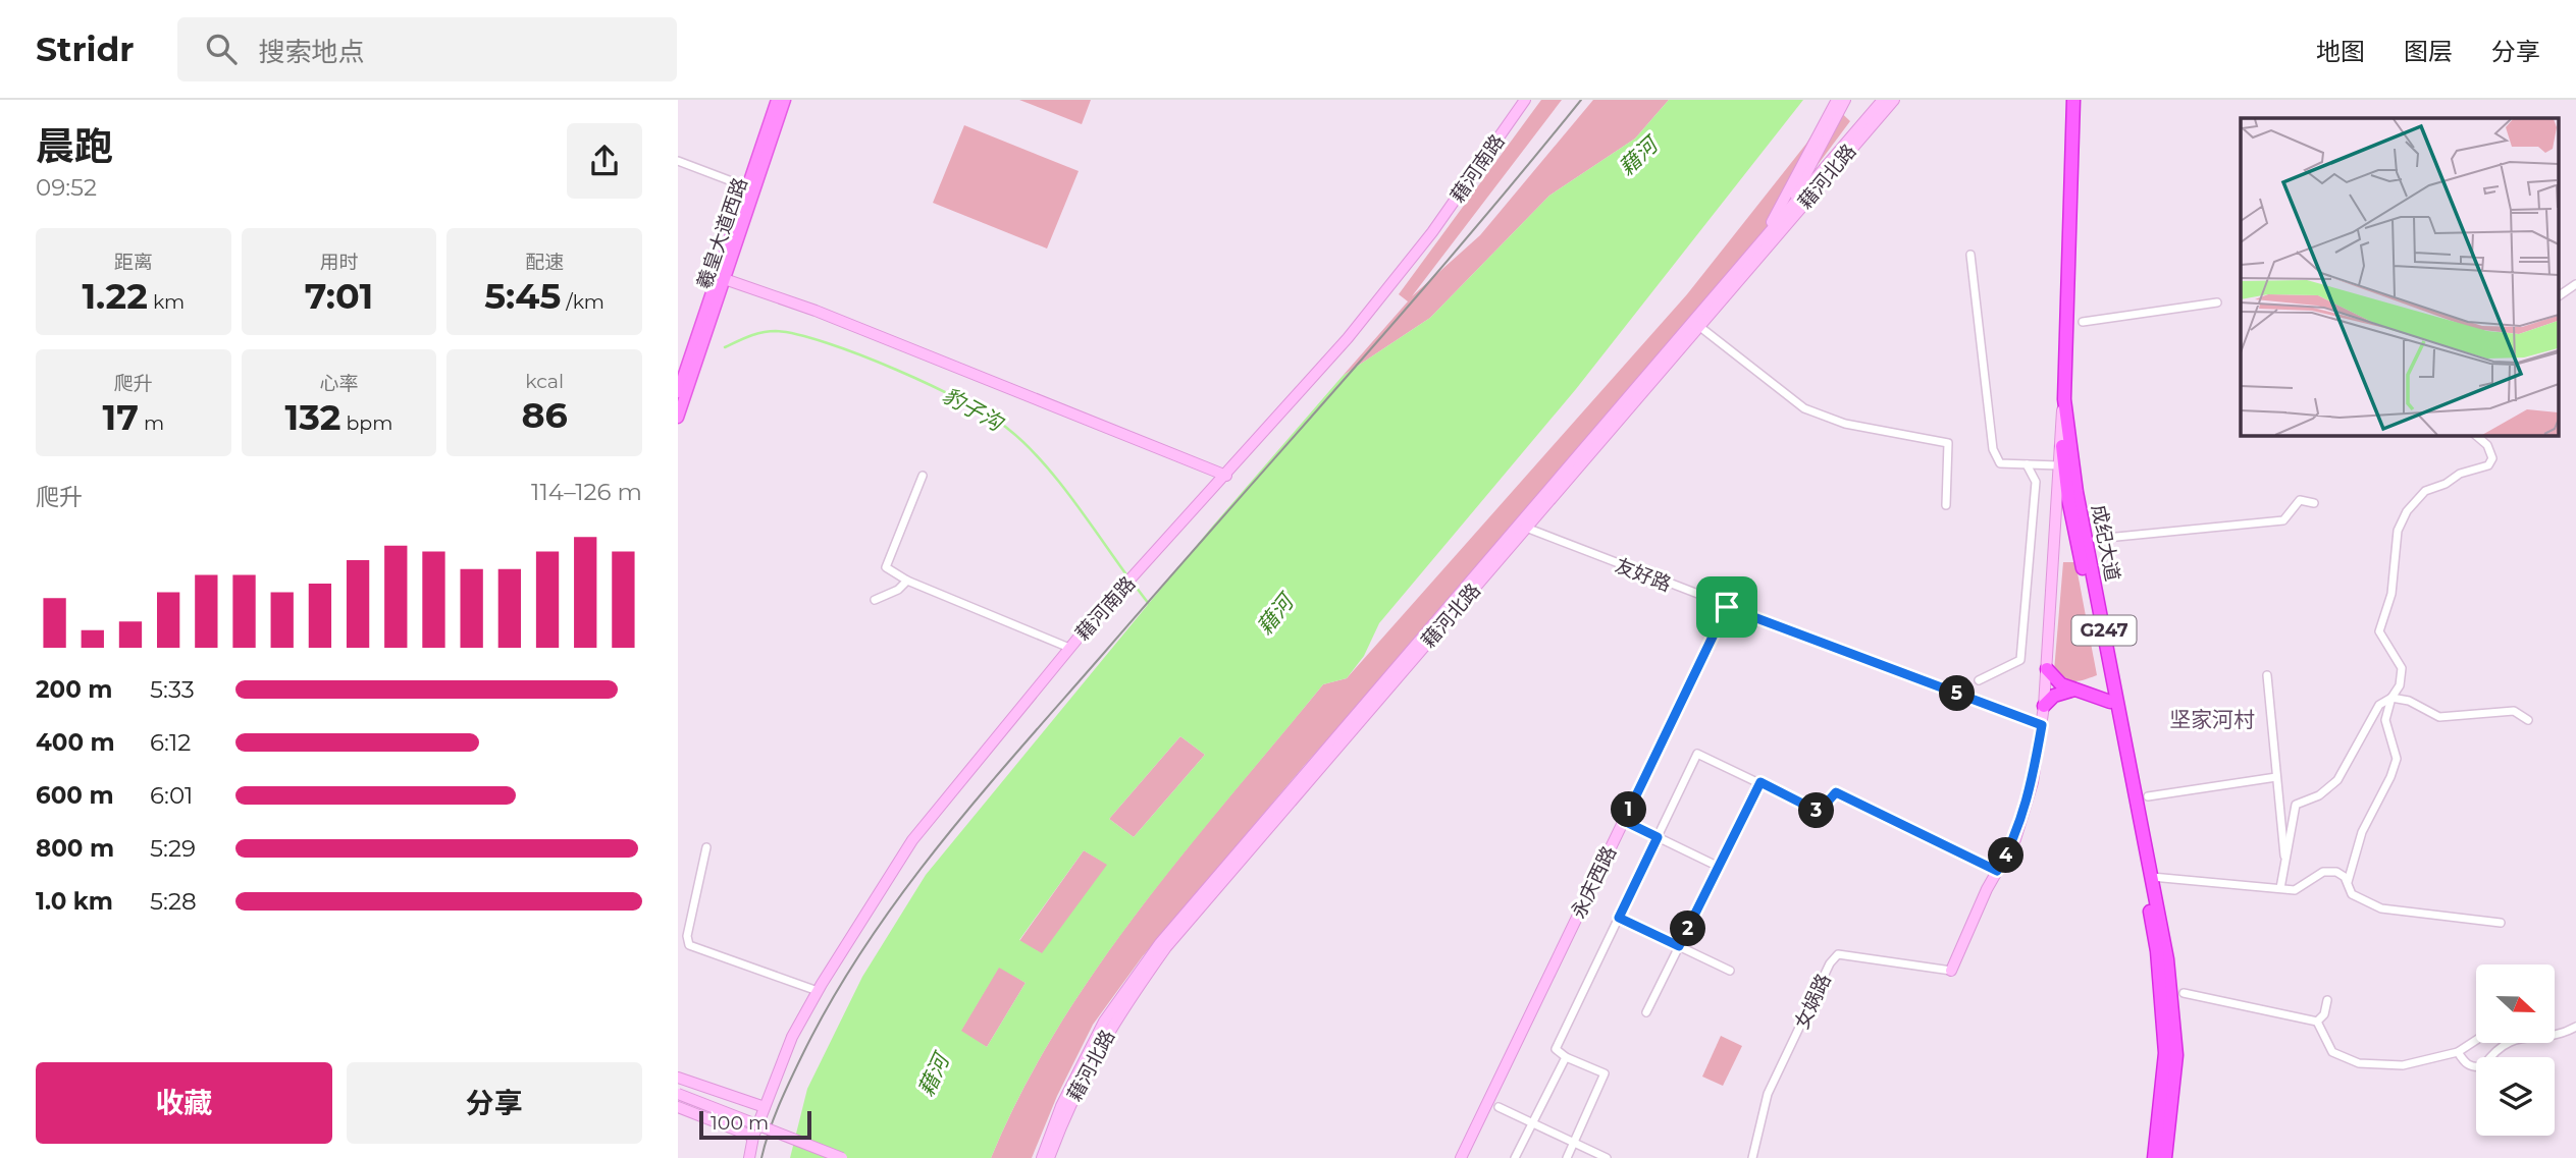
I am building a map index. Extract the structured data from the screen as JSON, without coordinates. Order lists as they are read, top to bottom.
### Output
{
  "streets": {
    "highway": ["成纪大道", "G247"],
    "main road": [
      "藉河南路",
      "藉河北路",
      "羲皇大道西路",
      "永庆西路"
    ],
    "street": ["友好路", "女娲路"]
  },
  "crossings": [
    ["藉河北路", "友好路"],
    ["友好路", "永庆西路"]
  ],
  "districts": ["坚家河村"],
  "water": ["藉河", "豹子沟"],
  "scale_bar": "100 m",
  "north": "right",
  "page": {
    "header": "Stridr",
    "search": "搜索地点",
    "nav": ["地图", "图层", "分享"],
    "heading": ["晨跑", "09:52"],
    "stats": [
      ["距离", "1.22 km"],
      ["用时", "7:01"],
      ["配速", "5:45 /km"],
      ["爬升", "17 m"],
      ["心率", "132 bpm"],
      ["kcal", "86"]
    ],
    "chart": ["爬升", "114–126 m"],
    "list": [
      {
        "name": "200 m",
        "note": "5:33"
      },
      {
        "name": "400 m",
        "note": "6:12"
      },
      {
        "name": "600 m",
        "note": "6:01"
      },
      {
        "name": "800 m",
        "note": "5:29"
      },
      {
        "name": "1.0 km",
        "note": "5:28"
      }
    ],
    "pins": [
      "5",
      "1",
      "3",
      "4",
      "2"
    ],
    "buttons": ["收藏", "分享"],
    "scale": "100 m"
  }
}
